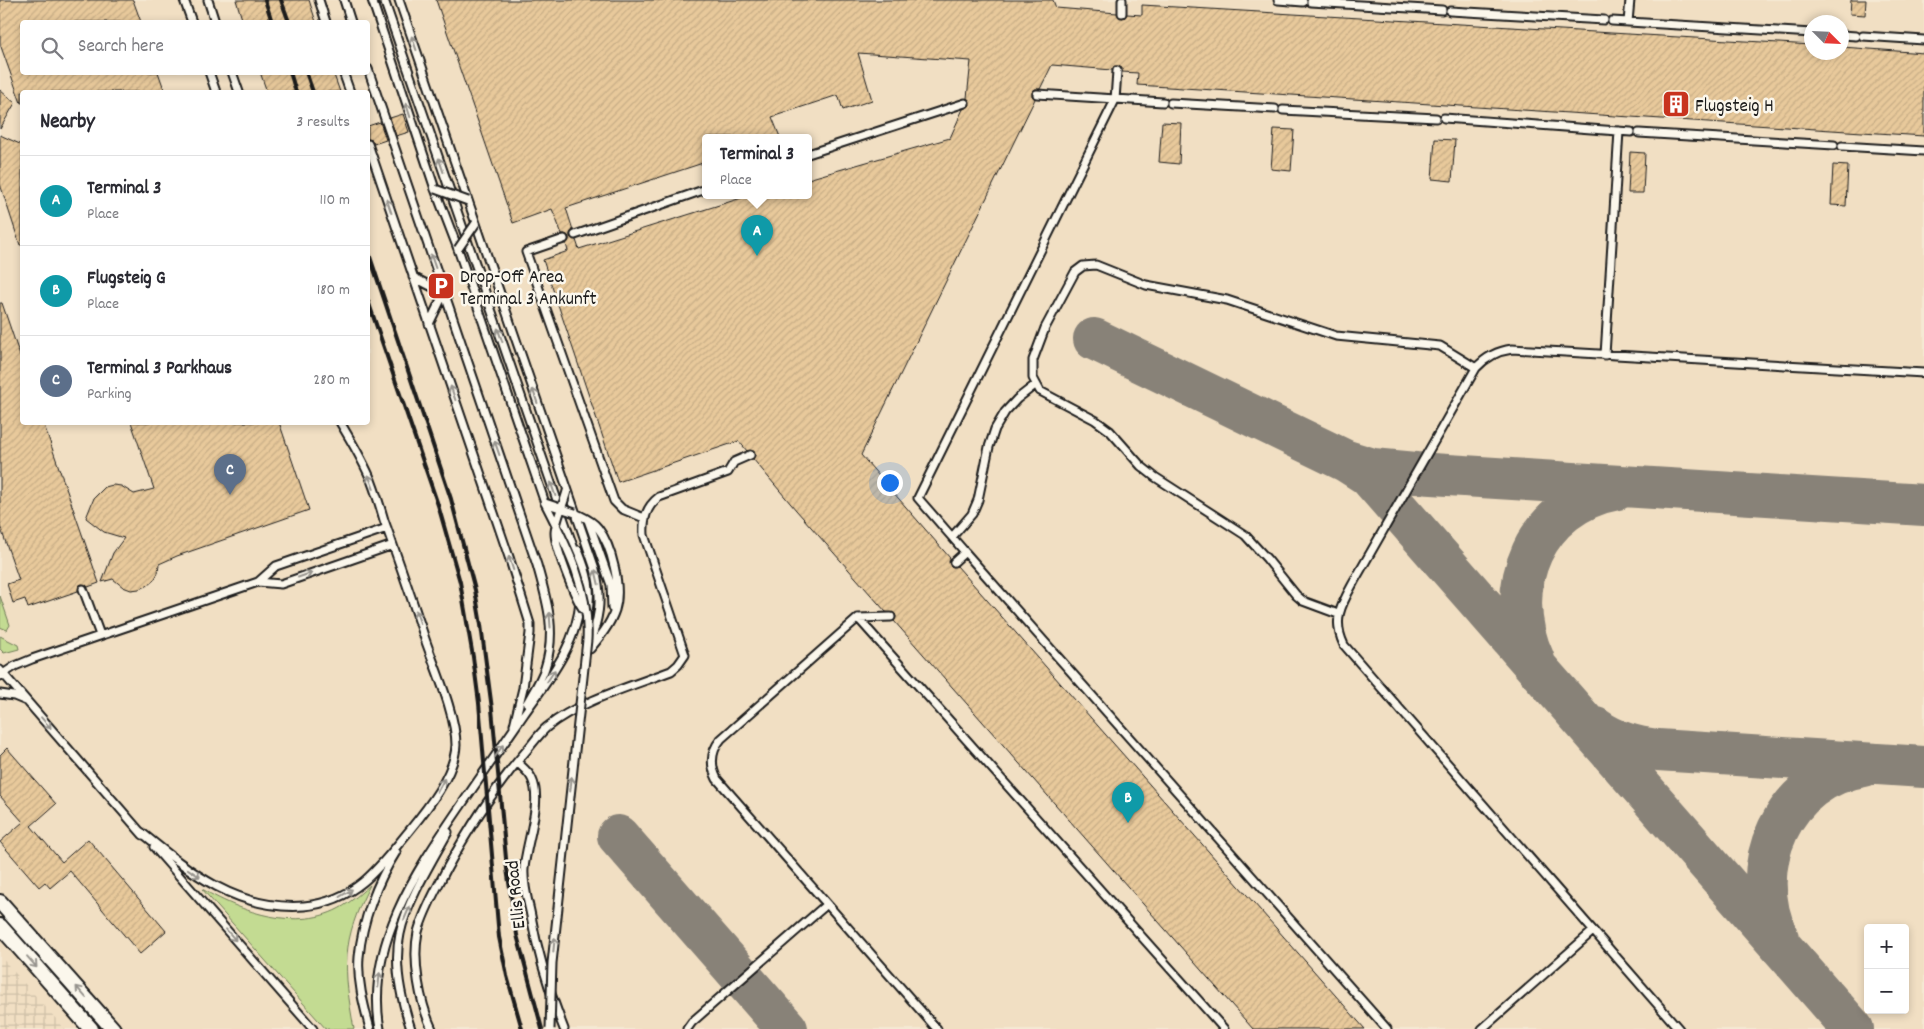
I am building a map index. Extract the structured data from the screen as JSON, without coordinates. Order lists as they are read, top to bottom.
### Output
{
  "streets": {
    "lane": ["Ellis Road"]
  },
  "places": {
    "building": ["Flugsteig H"],
    "parking": ["Drop-Off Area Terminal 3 Ankunft"]
  },
  "north": "bottom right",
  "page": {
    "search": "Search here",
    "heading": ["Nearby", "3 results"],
    "popup": ["Terminal 3", "Place"],
    "list": [
      {
        "mark": "A",
        "name": "Terminal 3",
        "note": "Place",
        "value": "110 m"
      },
      {
        "mark": "B",
        "name": "Flugsteig G",
        "note": "Place",
        "value": "180 m"
      },
      {
        "mark": "C",
        "name": "Terminal 3 Parkhaus",
        "note": "Parking",
        "value": "280 m"
      }
    ],
    "pins": ["A", "C", "B"],
    "map_buttons": ["+", "−"]
  }
}
